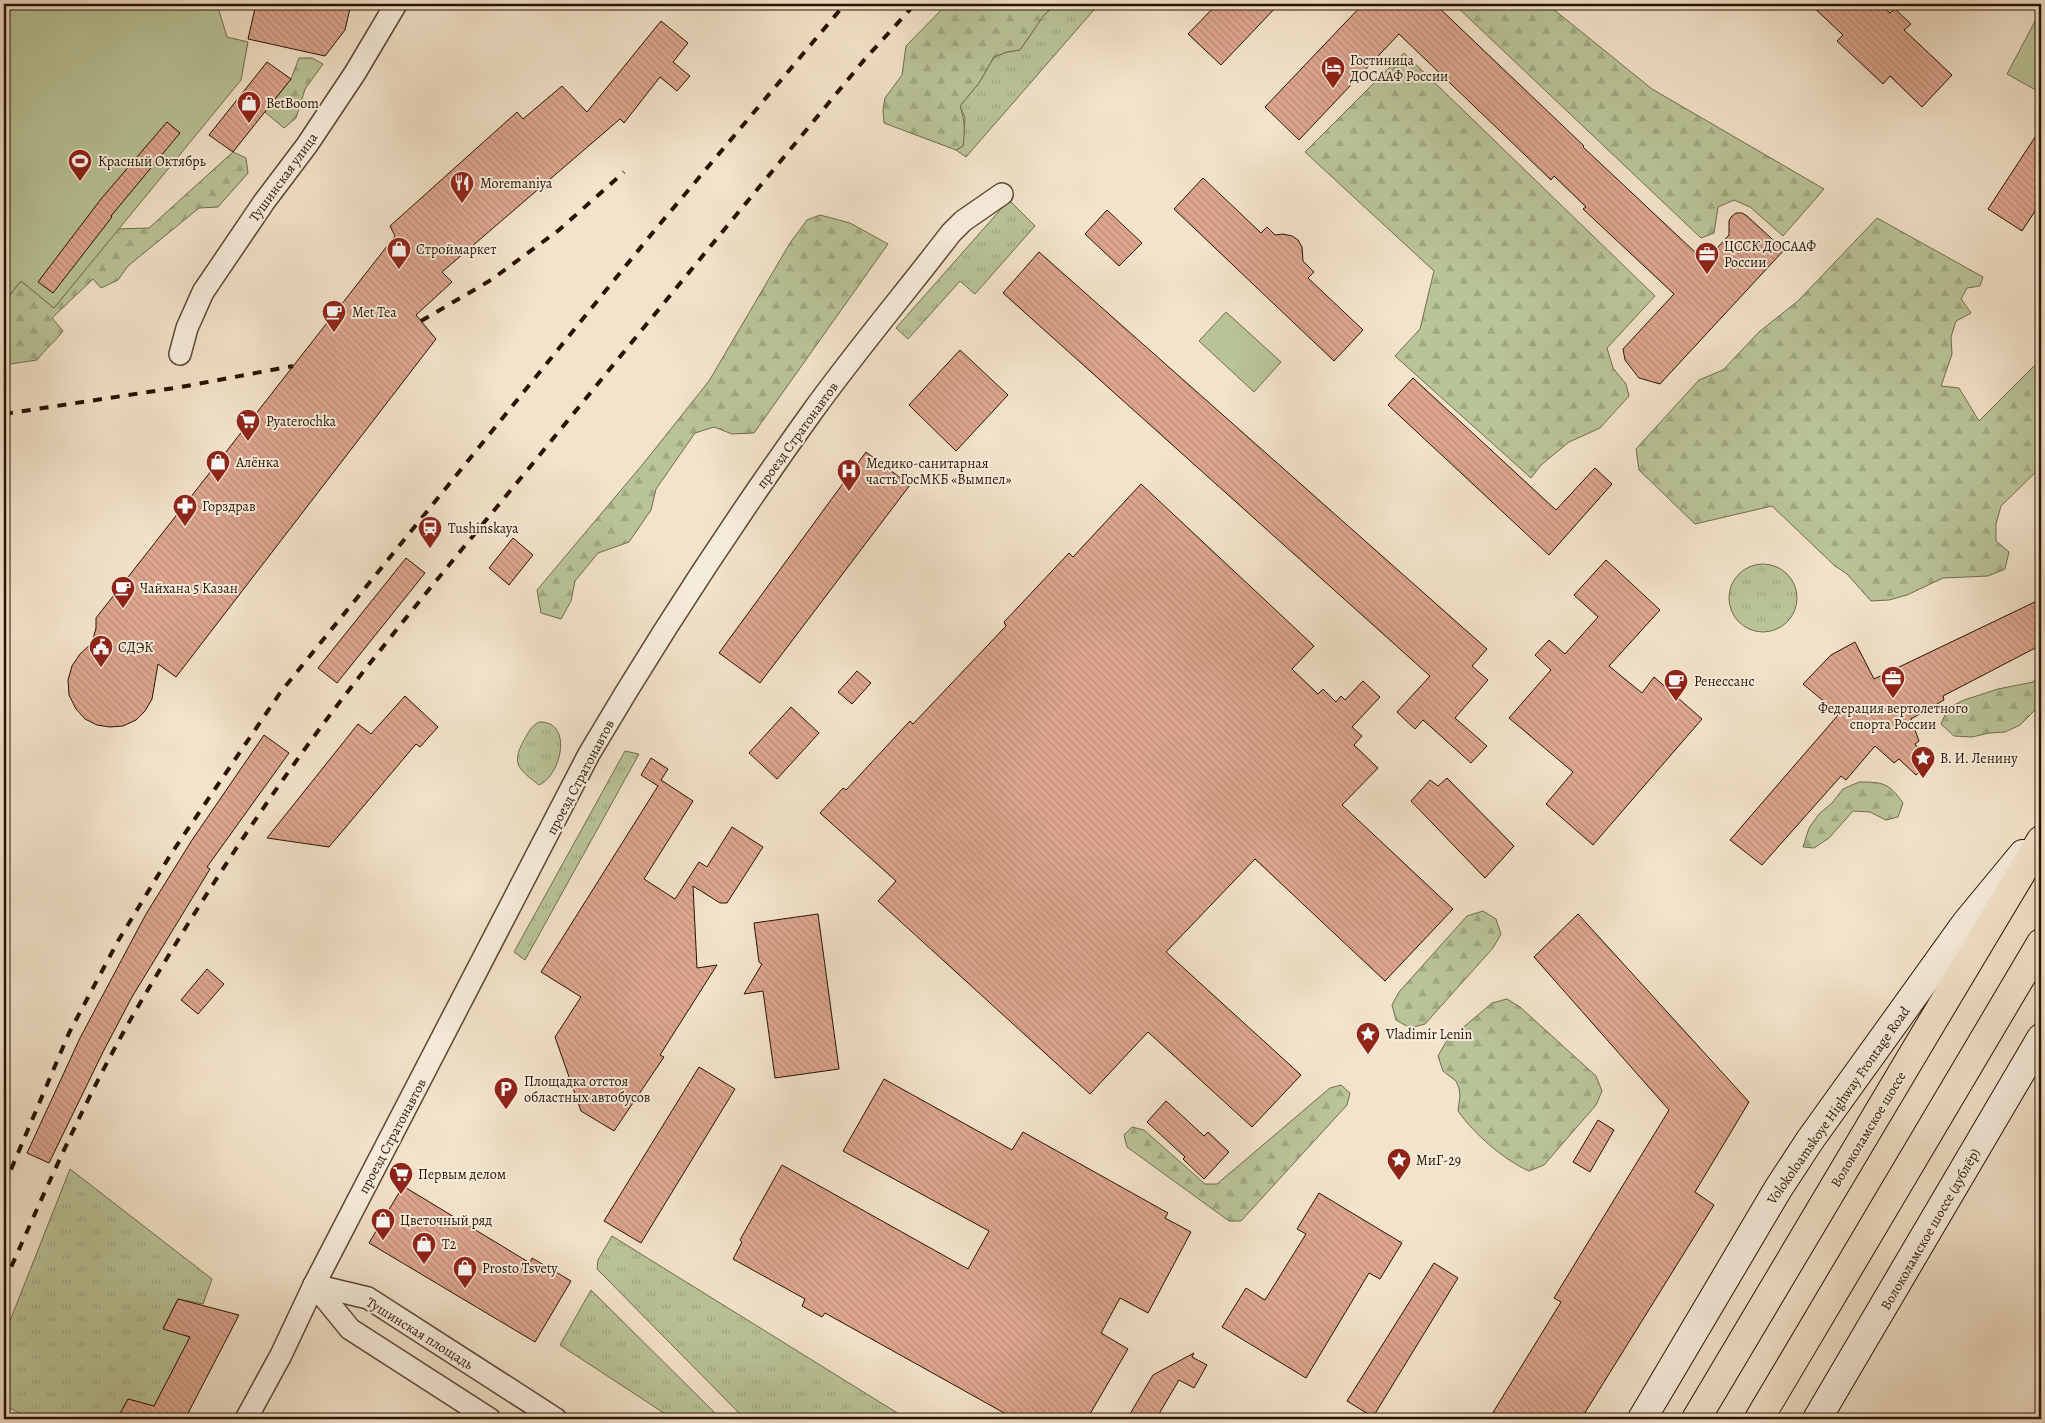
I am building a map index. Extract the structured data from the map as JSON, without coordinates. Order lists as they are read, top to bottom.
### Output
{
  "streets": {
    "main road": ["Волоколамское шоссе"],
    "street": [
      "Тушинская улица",
      "проезд Стратонавтов",
      "Volokoloamskoye Highway Frontage Road",
      "Волоколамское шоссе (дублёр)",
      "Тушинская площадь"
    ]
  },
  "crossings": [
    ["проезд Стратонавтов", "Тушинская площадь"]
  ],
  "places": {
    "hotel": ["Гостиница ДОСААФ России"],
    "shop": [
      "BetBoom",
      "Строймаркет",
      "Алёнка",
      "Цветочный ряд",
      "T2",
      "Prosto Tsvety"
    ],
    "sports": ["Красный Октябрь"],
    "restaurant": ["Moremaniya"],
    "office": ["ЦССК ДОСААФ России", "Федерация вертолетного спорта России"],
    "cafe": ["Met Tea", "Чайхана 5 Казан", "Ренессанс"],
    "supermarket": ["Pyaterochka", "Первым делом"],
    "hospital": ["Медико-санитарная часть ГосМКБ «Вымпел»"],
    "pharmacy": ["Горздрав"],
    "station": ["Tushinskaya"],
    "public building": ["СДЭК"],
    "place": ["В. И. Ленину", "Vladimir Lenin", "МиГ-29"],
    "parking": ["Площадка отстоя областных автобусов"]
  }
}
